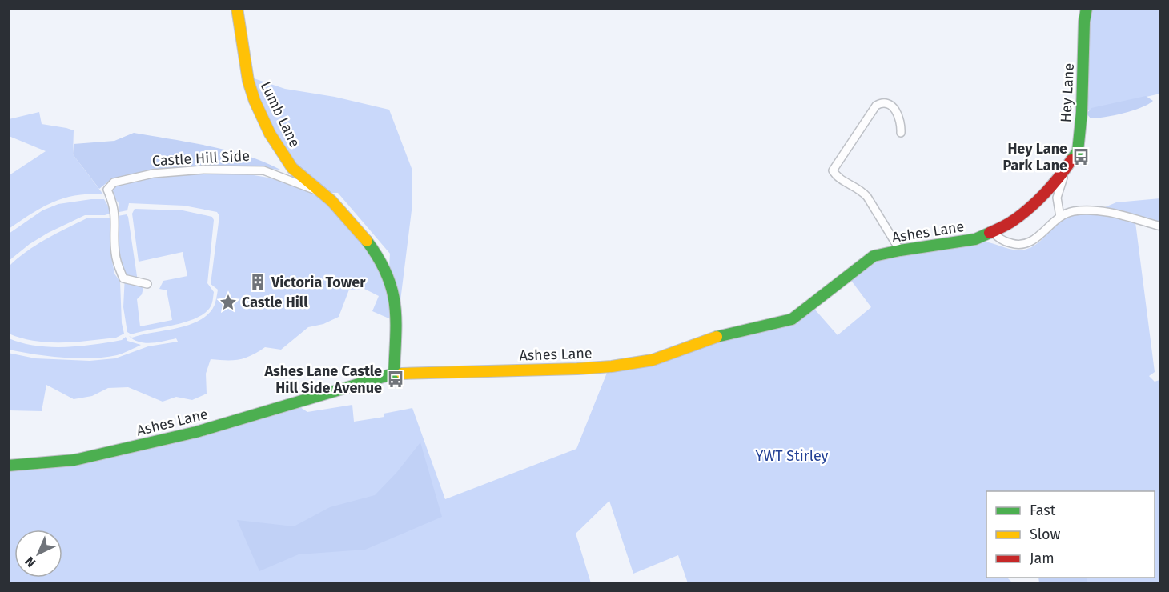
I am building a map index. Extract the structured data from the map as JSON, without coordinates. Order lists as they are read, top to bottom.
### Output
{
  "streets": {
    "street": [
      "Hey Lane",
      "Lumb Lane",
      "Castle Hill Side",
      "Ashes Lane"
    ]
  },
  "crossings": [
    ["Hey Lane", "Ashes Lane"],
    ["Lumb Lane", "Castle Hill Side"],
    ["Castle Hill Side", "Ashes Lane"]
  ],
  "parks": ["YWT Stirley"],
  "places": {
    "bus stop": ["Hey Lane Park Lane", "Ashes Lane Castle Hill Side Avenue"],
    "building": ["Victoria Tower"],
    "place": ["Castle Hill"]
  },
  "legend": ["Fast", "Slow", "Jam"],
  "north": "bottom left"
}
